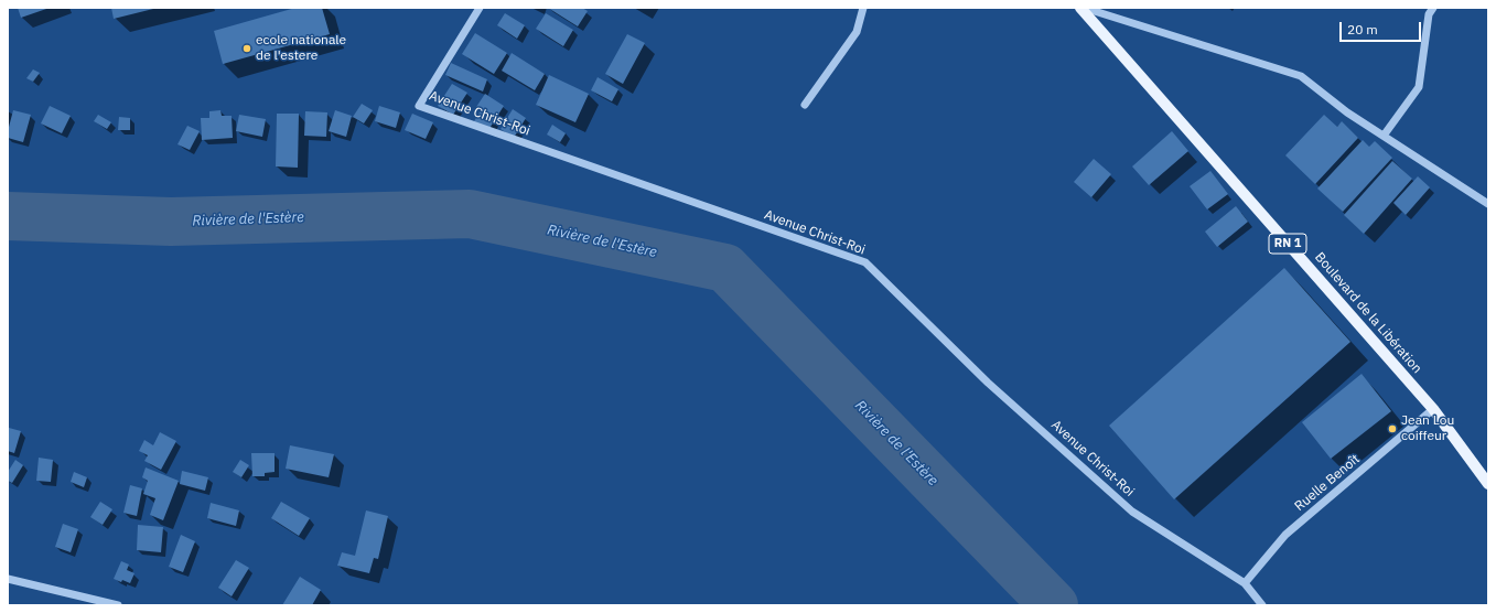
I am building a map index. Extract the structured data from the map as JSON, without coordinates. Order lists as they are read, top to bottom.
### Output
{
  "streets": {
    "main road": ["RN 1", "Boulevard de la Libération"],
    "street": ["Avenue Christ-Roi", "Ruelle Benoît"]
  },
  "crossings": [
    ["Avenue Christ-Roi", "Ruelle Benoît"],
    ["Boulevard de la Libération", "Ruelle Benoît"]
  ],
  "water": ["Rivière de l'Estère"],
  "places": ["ecole nationale de l'estere", "Jean Lou coiffeur"],
  "scale_bar": "20 m"
}
